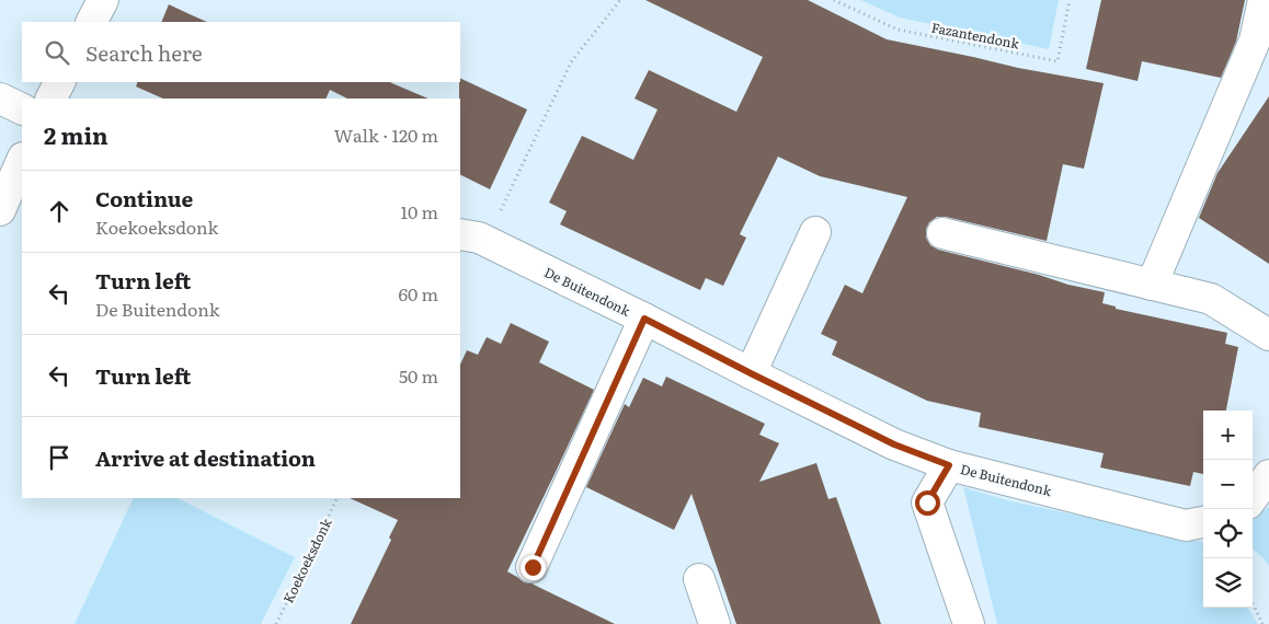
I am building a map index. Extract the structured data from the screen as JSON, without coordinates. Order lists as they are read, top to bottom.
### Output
{
  "streets": {
    "street": ["De Buitendonk"],
    "path": ["Fazantendonk", "Koekoeksdonk"]
  },
  "page": {
    "search": "Search here",
    "heading": ["2 min", "Walk · 120 m"],
    "list": [
      ["Continue", "Koekoeksdonk", "10 m"],
      ["Turn left", "De Buitendonk", "60 m"],
      ["Turn left", "50 m"],
      "Arrive at destination"
    ],
    "map_buttons": ["+", "−"]
  }
}
